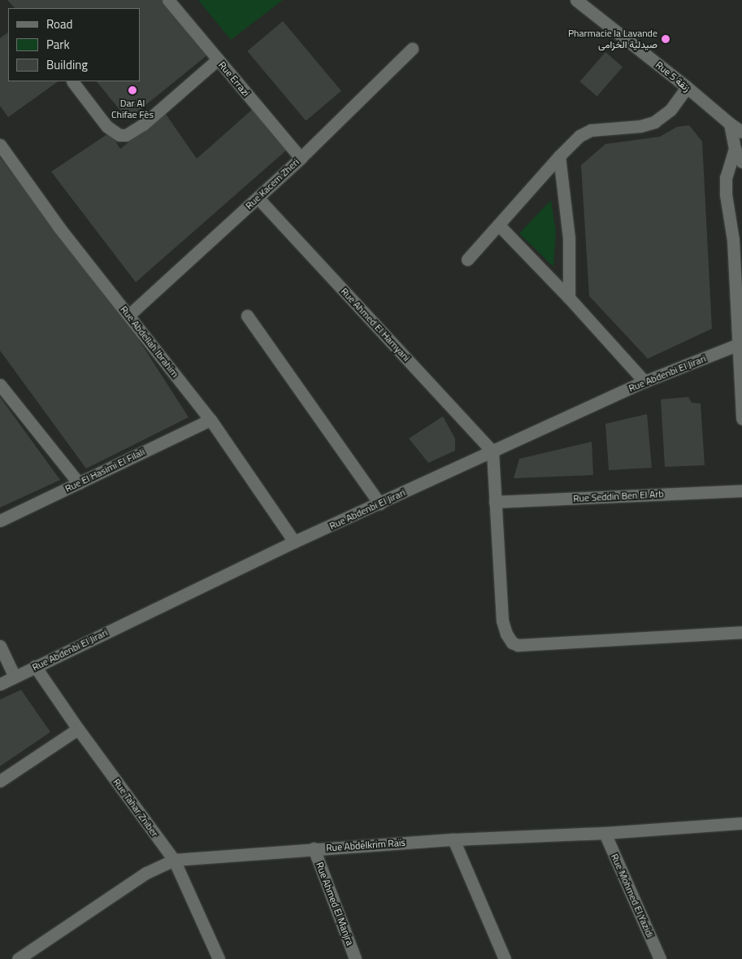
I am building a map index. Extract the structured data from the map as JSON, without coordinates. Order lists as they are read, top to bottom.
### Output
{
  "streets": {
    "street": [
      "Rue 5 زنقة",
      "Rue Errazi",
      "Rue Kacem Zheri",
      "Rue Ahmed El Hamyani",
      "Rue Abdellah Ibrahim",
      "Rue Abdenbi El Jirari",
      "Rue El Hasimi El Filali",
      "Rue Seddin Ben El Arb",
      "Rue Tahar Zniber",
      "Rue Abdelkrim Raïs",
      "Rue Mohmed El Yazidi",
      "Rue Ahmed El Manjra"
    ]
  },
  "crossings": [
    ["Rue Errazi", "Rue Kacem Zheri"],
    ["Rue Kacem Zheri", "Rue Ahmed El Hamyani"],
    ["Rue Kacem Zheri", "Rue Abdellah Ibrahim"],
    ["Rue Ahmed El Hamyani", "Rue Abdenbi El Jirari"],
    ["Rue Abdellah Ibrahim", "Rue Abdenbi El Jirari"],
    ["Rue Abdellah Ibrahim", "Rue El Hasimi El Filali"],
    ["Rue Abdenbi El Jirari", "Rue Tahar Zniber"],
    ["Rue Tahar Zniber", "Rue Abdelkrim Raïs"],
    ["Rue Abdelkrim Raïs", "Rue Mohmed El Yazidi"],
    ["Rue Abdelkrim Raïs", "Rue Ahmed El Manjra"]
  ],
  "places": ["Pharmacie la Lavande صيدلية الخزامى", "Dar Al Chifae Fès"],
  "legend": ["Road", "Park", "Building"]
}
